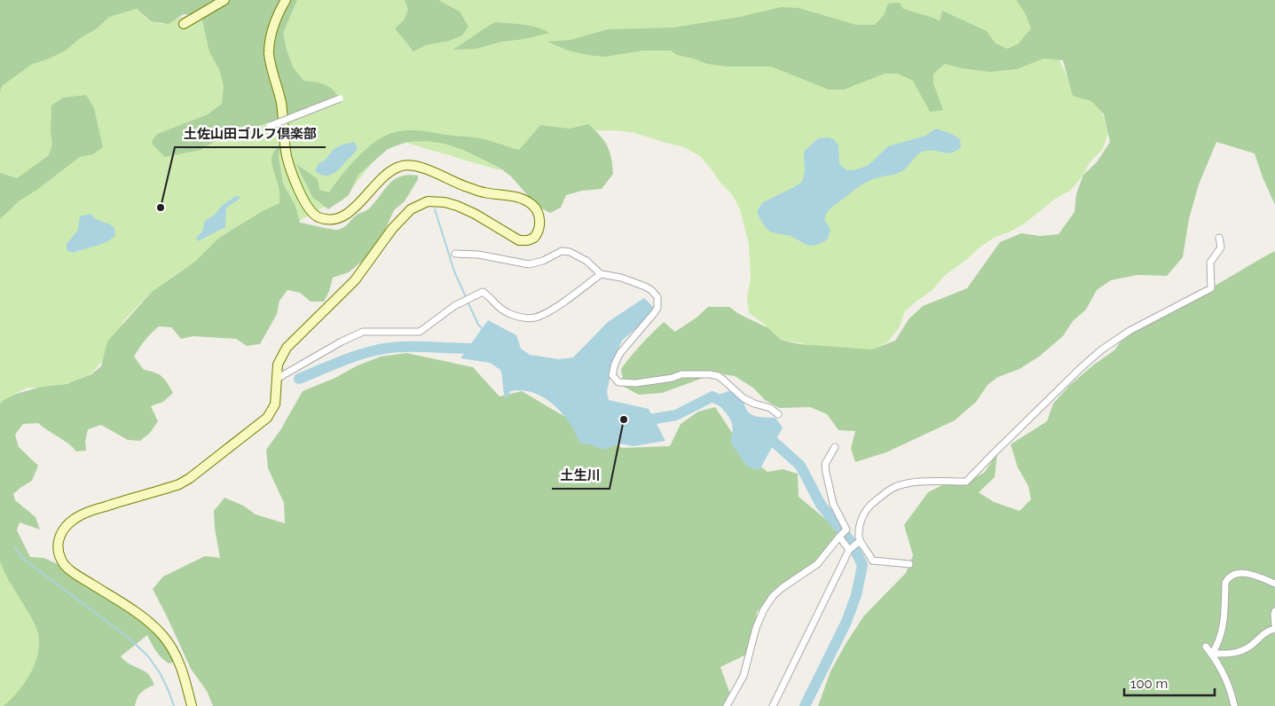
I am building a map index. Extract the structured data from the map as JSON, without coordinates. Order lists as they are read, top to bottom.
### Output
{
  "places": ["土佐山田ゴルフ倶楽部", "土生川"],
  "scale_bar": "100 m"
}
